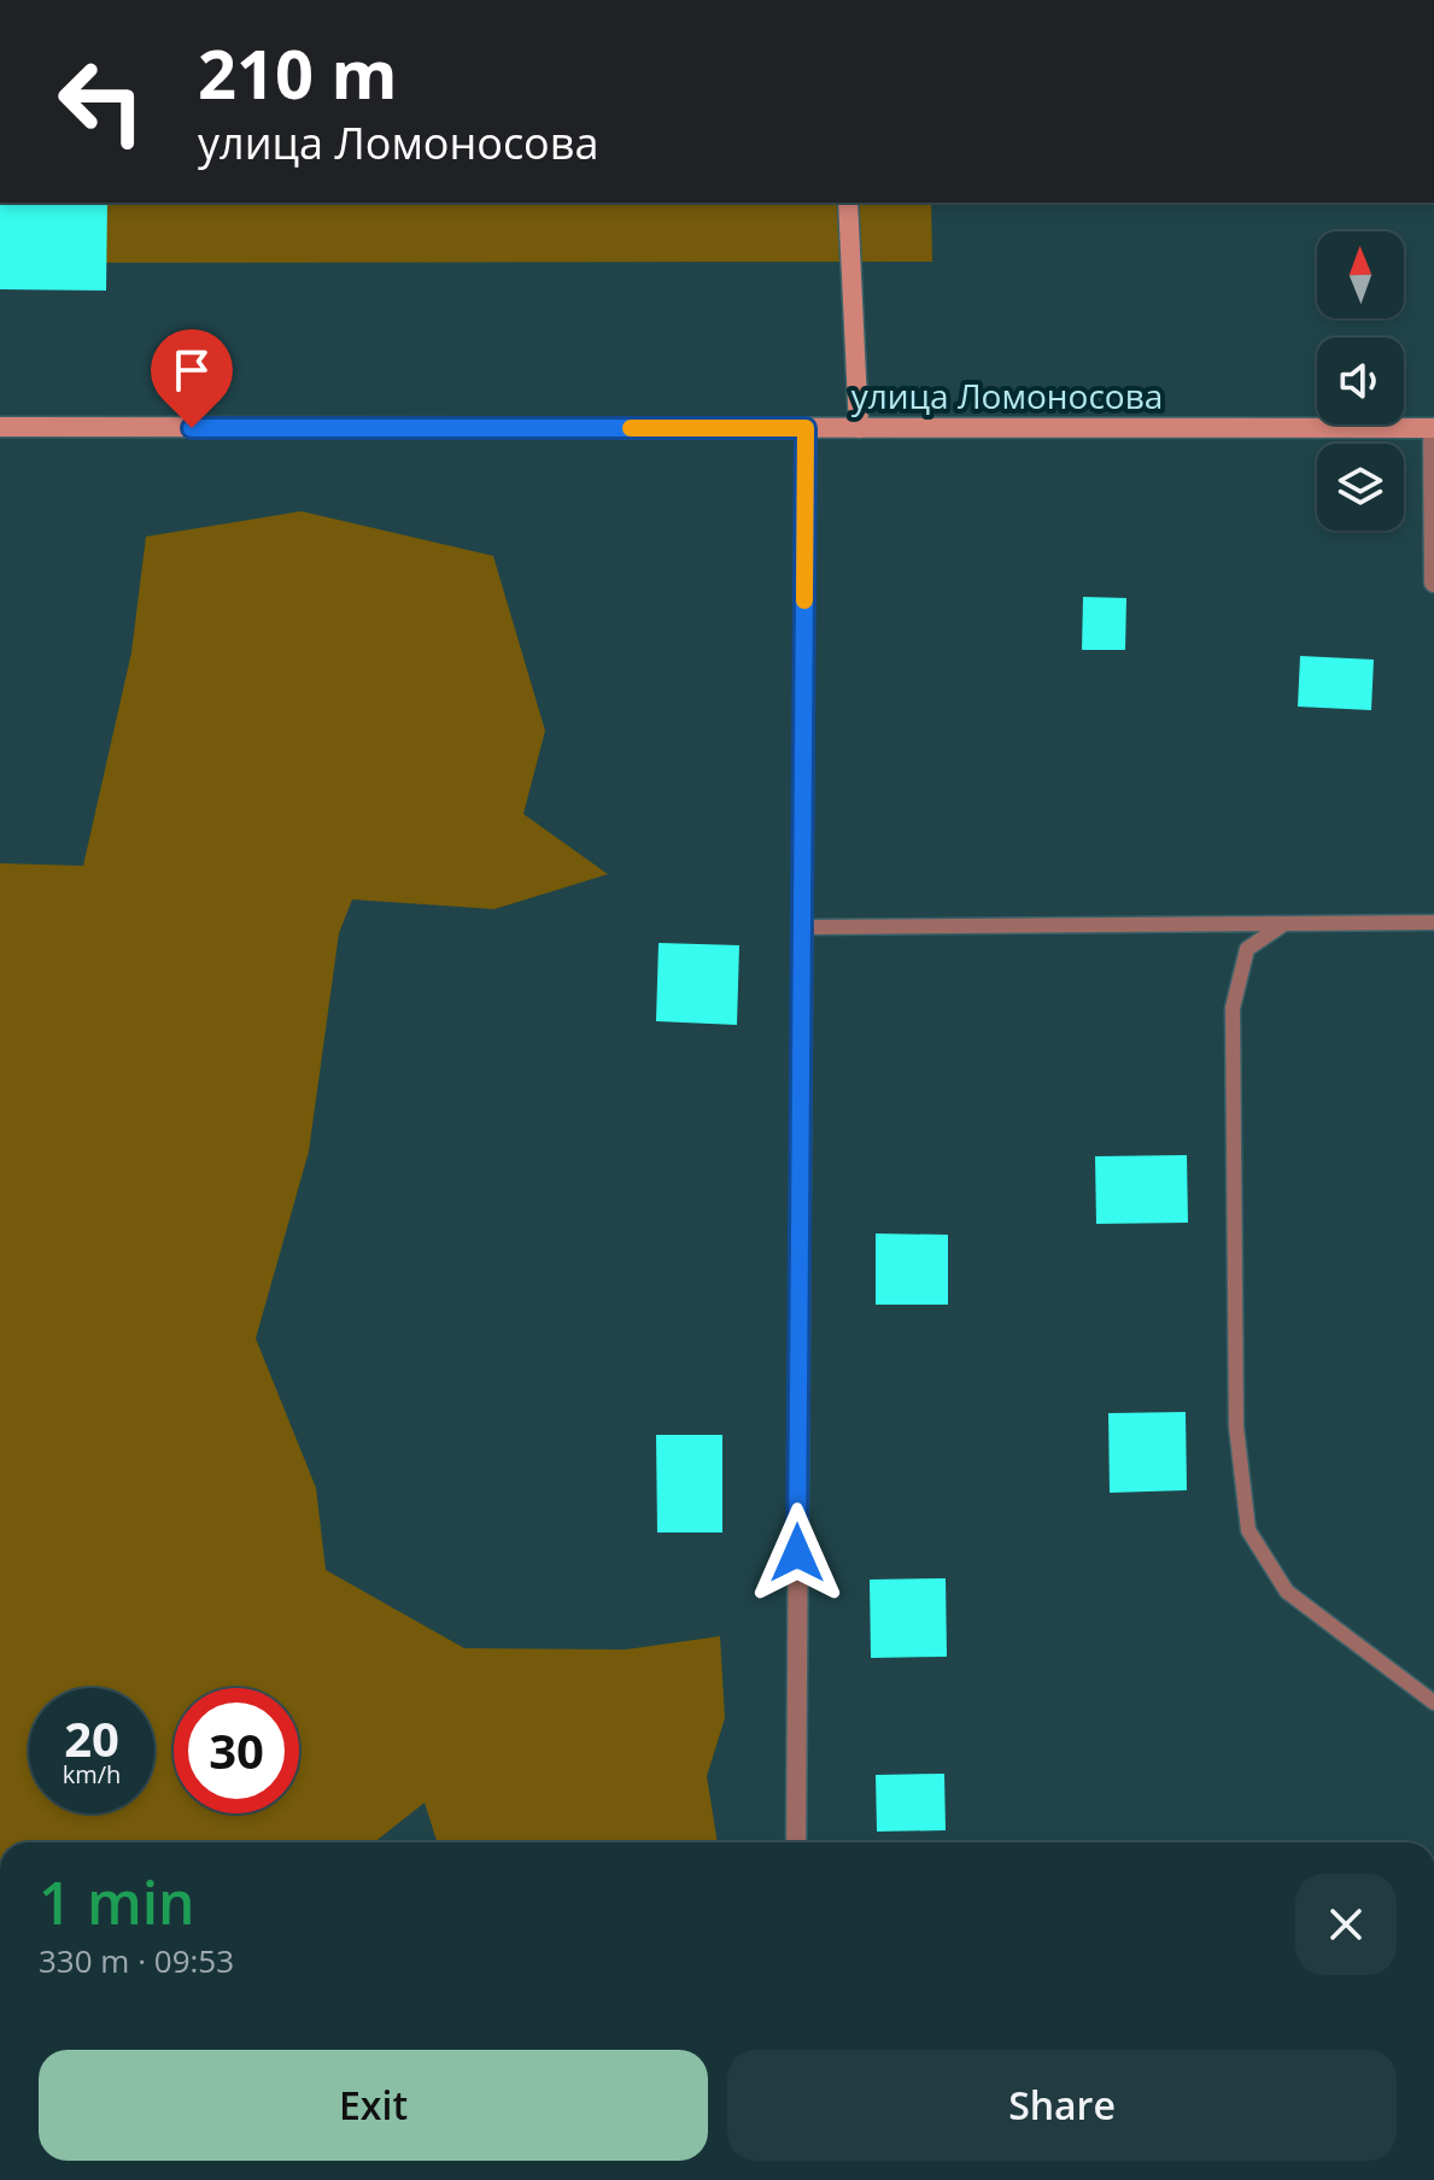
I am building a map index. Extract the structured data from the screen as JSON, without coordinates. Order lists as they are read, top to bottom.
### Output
{
  "streets": {
    "street": ["улица Ломоносова"]
  },
  "north": "top",
  "page": {
    "turn": ["210 m", "улица Ломоносова"],
    "speed": "20 km/h",
    "limit": "30",
    "heading": ["1 min", "330 m · 09:53"],
    "buttons": ["Exit", "Share"]
  }
}
